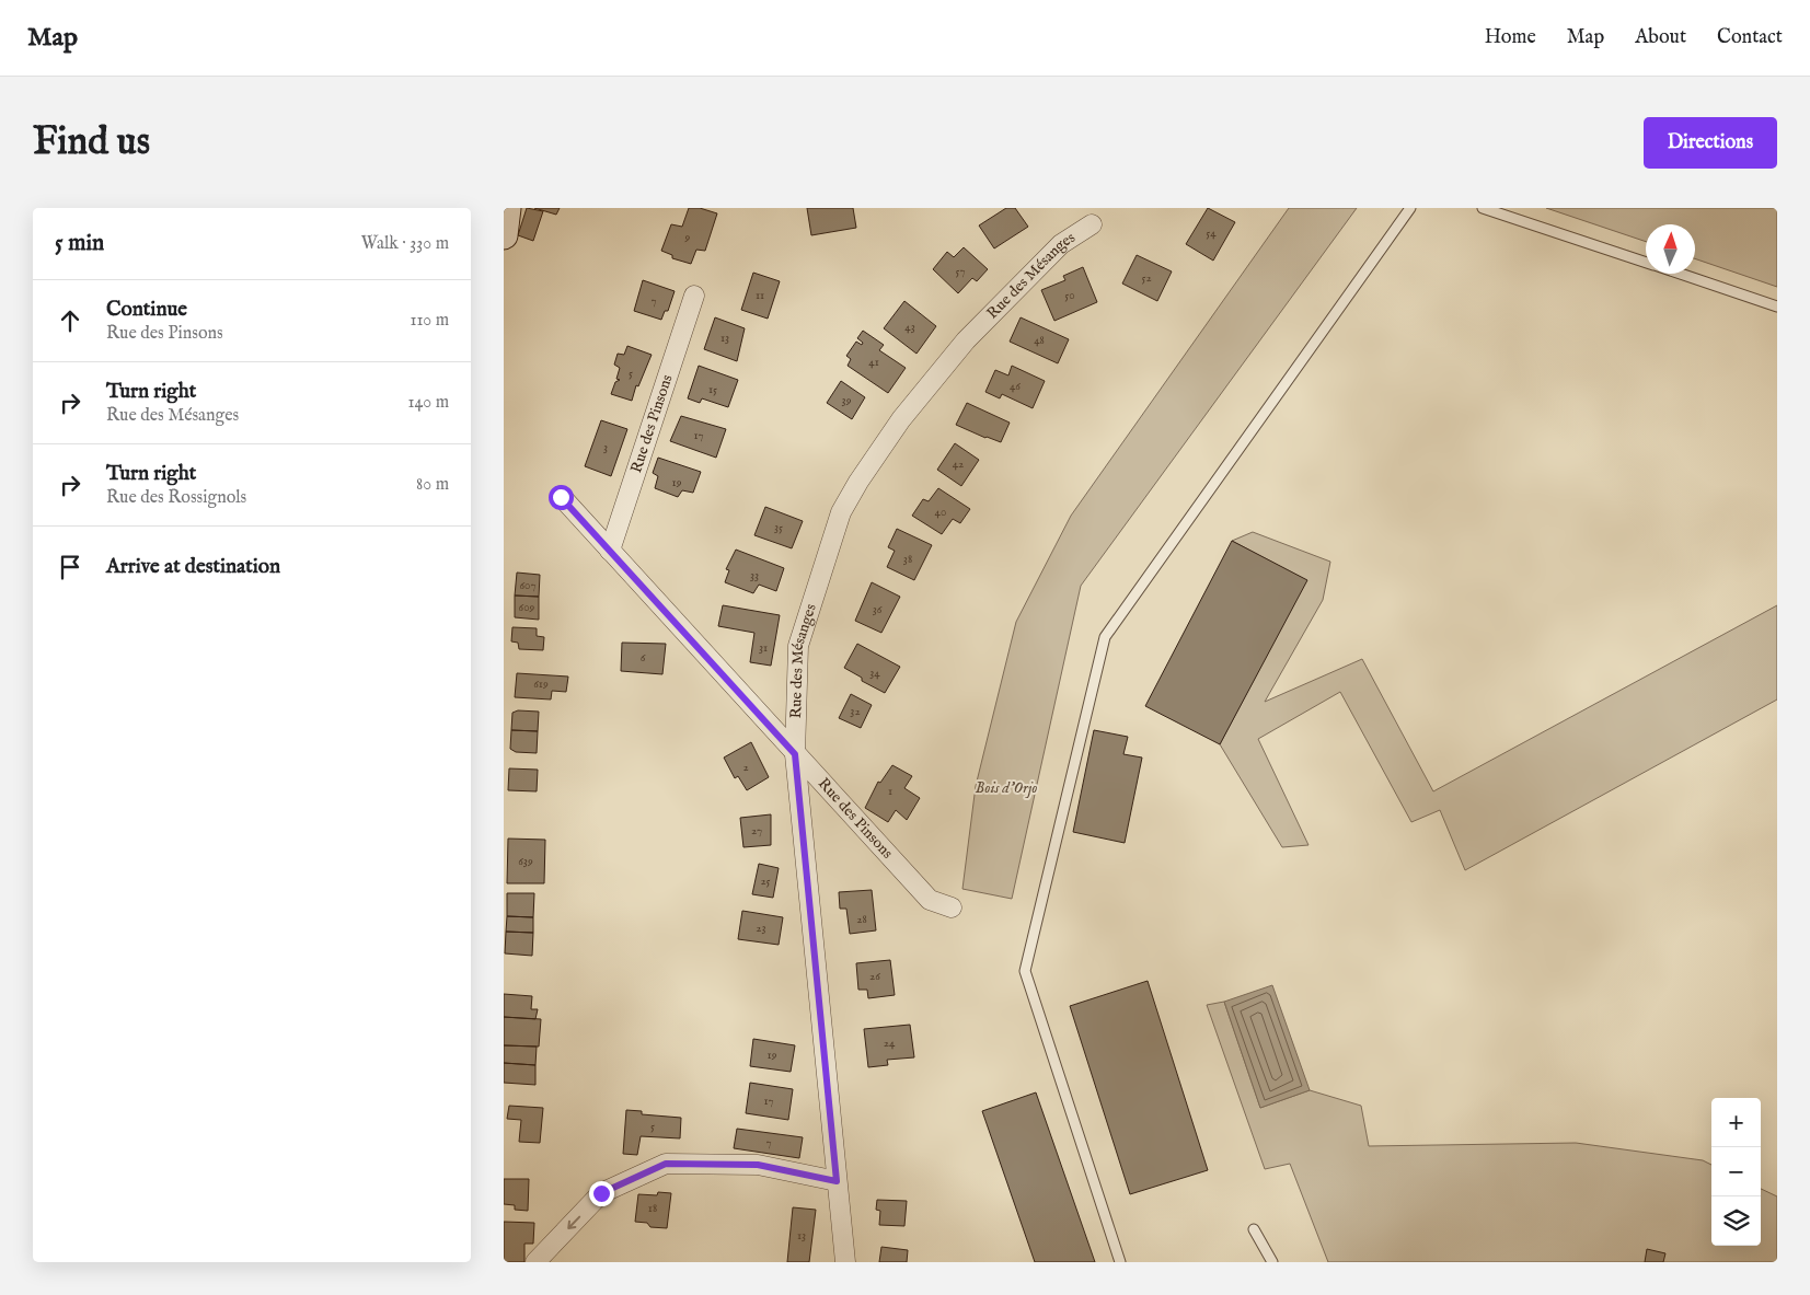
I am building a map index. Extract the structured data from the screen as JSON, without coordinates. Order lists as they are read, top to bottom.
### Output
{
  "streets": {
    "street": ["Rue des Mésanges", "Rue des Pinsons"]
  },
  "crossings": [
    ["Rue des Mésanges", "Rue des Pinsons"]
  ],
  "parks": ["Bois d'Orjo"],
  "house_numbers": [
    "54",
    "9",
    "57",
    "52",
    "11",
    "50",
    "7",
    "43",
    "13",
    "48",
    "41",
    "5",
    "46",
    "15",
    "39",
    "17",
    "3",
    "42",
    "19",
    "40",
    "35",
    "38",
    "33",
    "607",
    "609",
    "36",
    "31",
    "6",
    "34",
    "619",
    "32",
    "2",
    "1",
    "27",
    "639",
    "25",
    "28",
    "23",
    "26",
    "24",
    "19",
    "17",
    "5",
    "7",
    "18",
    "13"
  ],
  "north": "top",
  "page": {
    "header": "Map",
    "nav": [
      "Home",
      "Map",
      "About",
      "Contact"
    ],
    "buttons": "Directions",
    "title": "Find us",
    "heading": ["5 min", "Walk · 330 m"],
    "list": [
      ["Continue", "Rue des Pinsons", "110 m"],
      ["Turn right", "Rue des Mésanges", "140 m"],
      ["Turn right", "Rue des Rossignols", "80 m"],
      "Arrive at destination"
    ],
    "map_buttons": ["+", "−"]
  }
}
